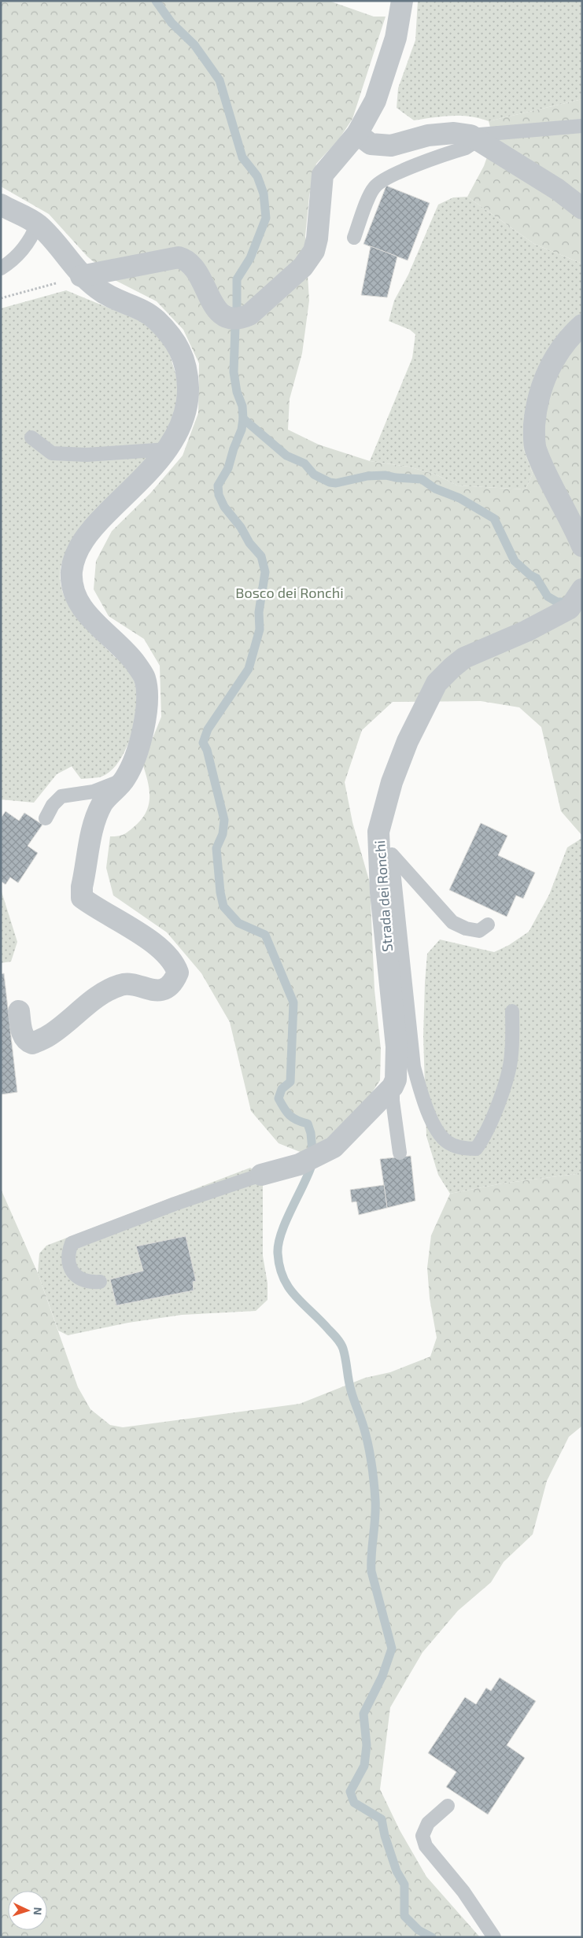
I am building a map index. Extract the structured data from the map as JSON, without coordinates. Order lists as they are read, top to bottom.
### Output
{
  "streets": {
    "street": ["Strada dei Ronchi"]
  },
  "parks": ["Bosco dei Ronchi"],
  "north": "right"
}
